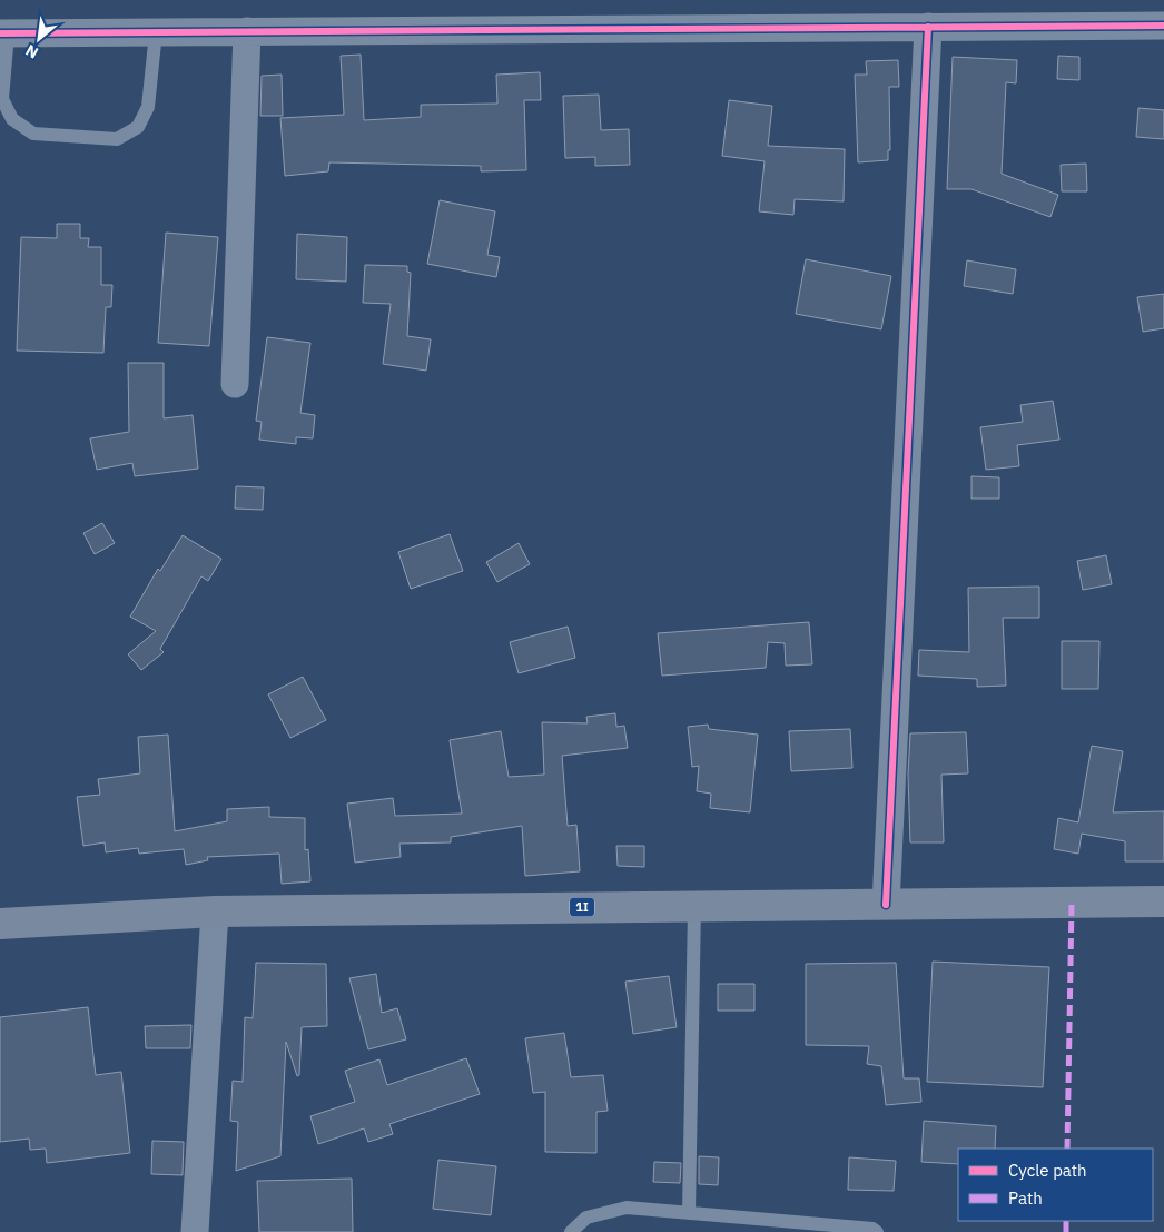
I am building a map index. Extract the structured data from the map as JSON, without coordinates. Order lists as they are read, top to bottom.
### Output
{
  "streets": {
    "highway": ["1I"]
  },
  "legend": ["Cycle path", "Path"],
  "north": "bottom left"
}
